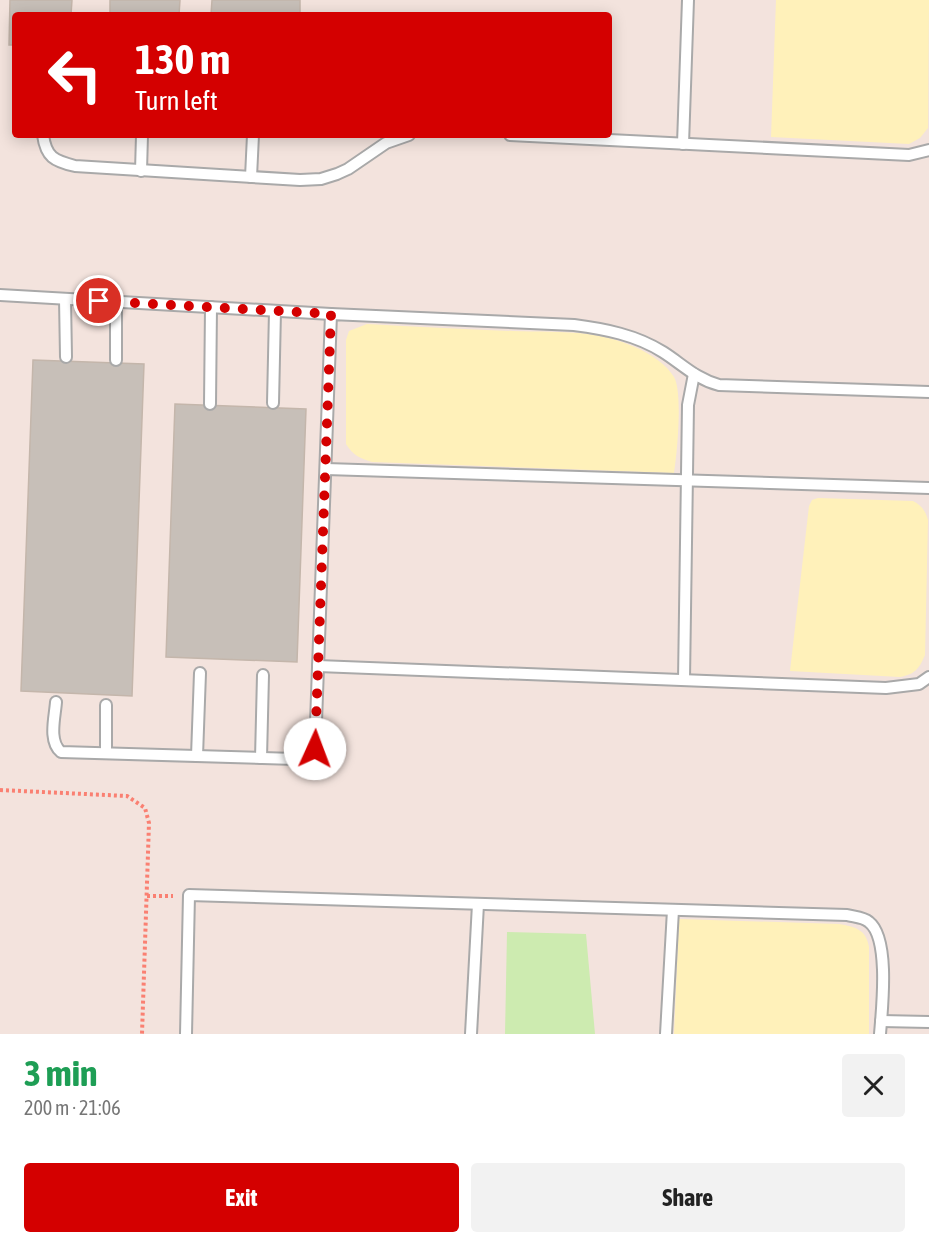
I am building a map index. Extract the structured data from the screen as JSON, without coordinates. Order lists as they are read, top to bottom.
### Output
{
  "page": {
    "turn": ["130 m", "Turn left"],
    "heading": ["3 min", "200 m · 21:06"],
    "buttons": ["Exit", "Share"]
  }
}
